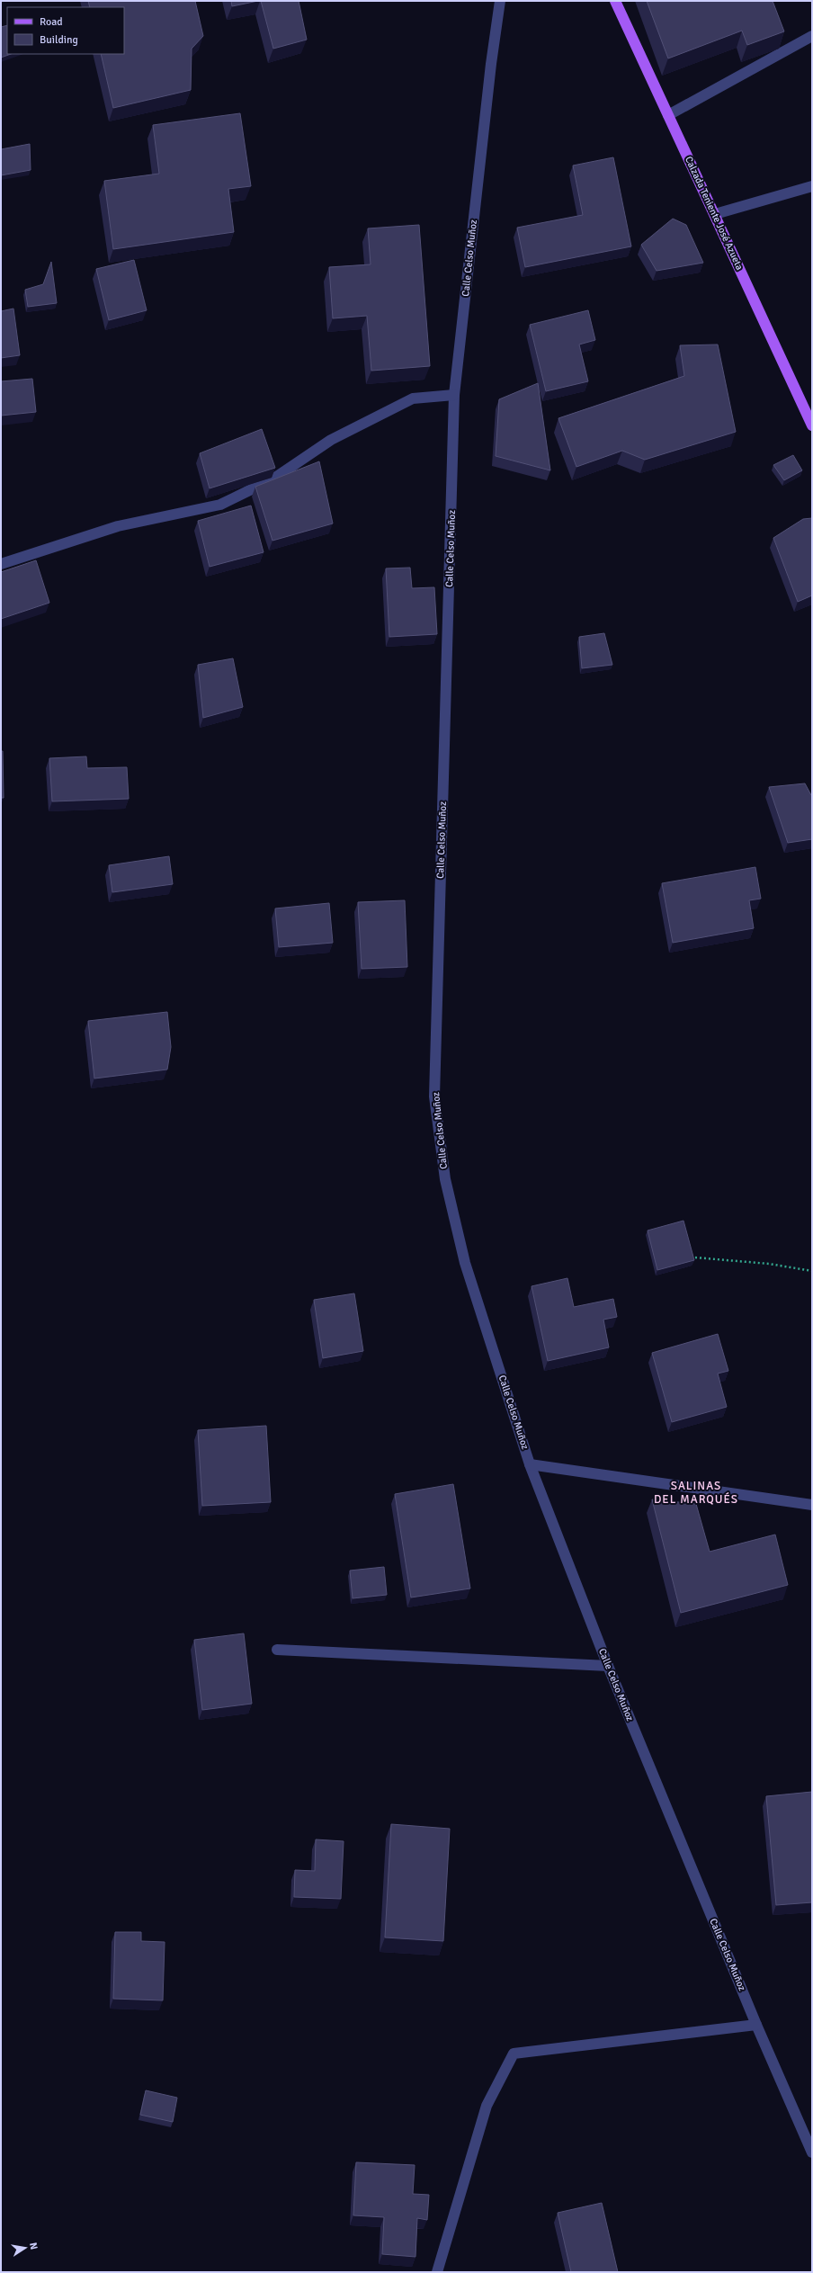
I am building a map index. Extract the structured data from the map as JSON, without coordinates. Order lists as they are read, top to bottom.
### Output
{
  "streets": {
    "main road": ["Calzada Teniente José Azueta"],
    "street": ["Calle Celso Muñoz"]
  },
  "districts": ["SALINAS DEL MARQUÉS"],
  "legend": ["Road", "Building"],
  "north": "right"
}
